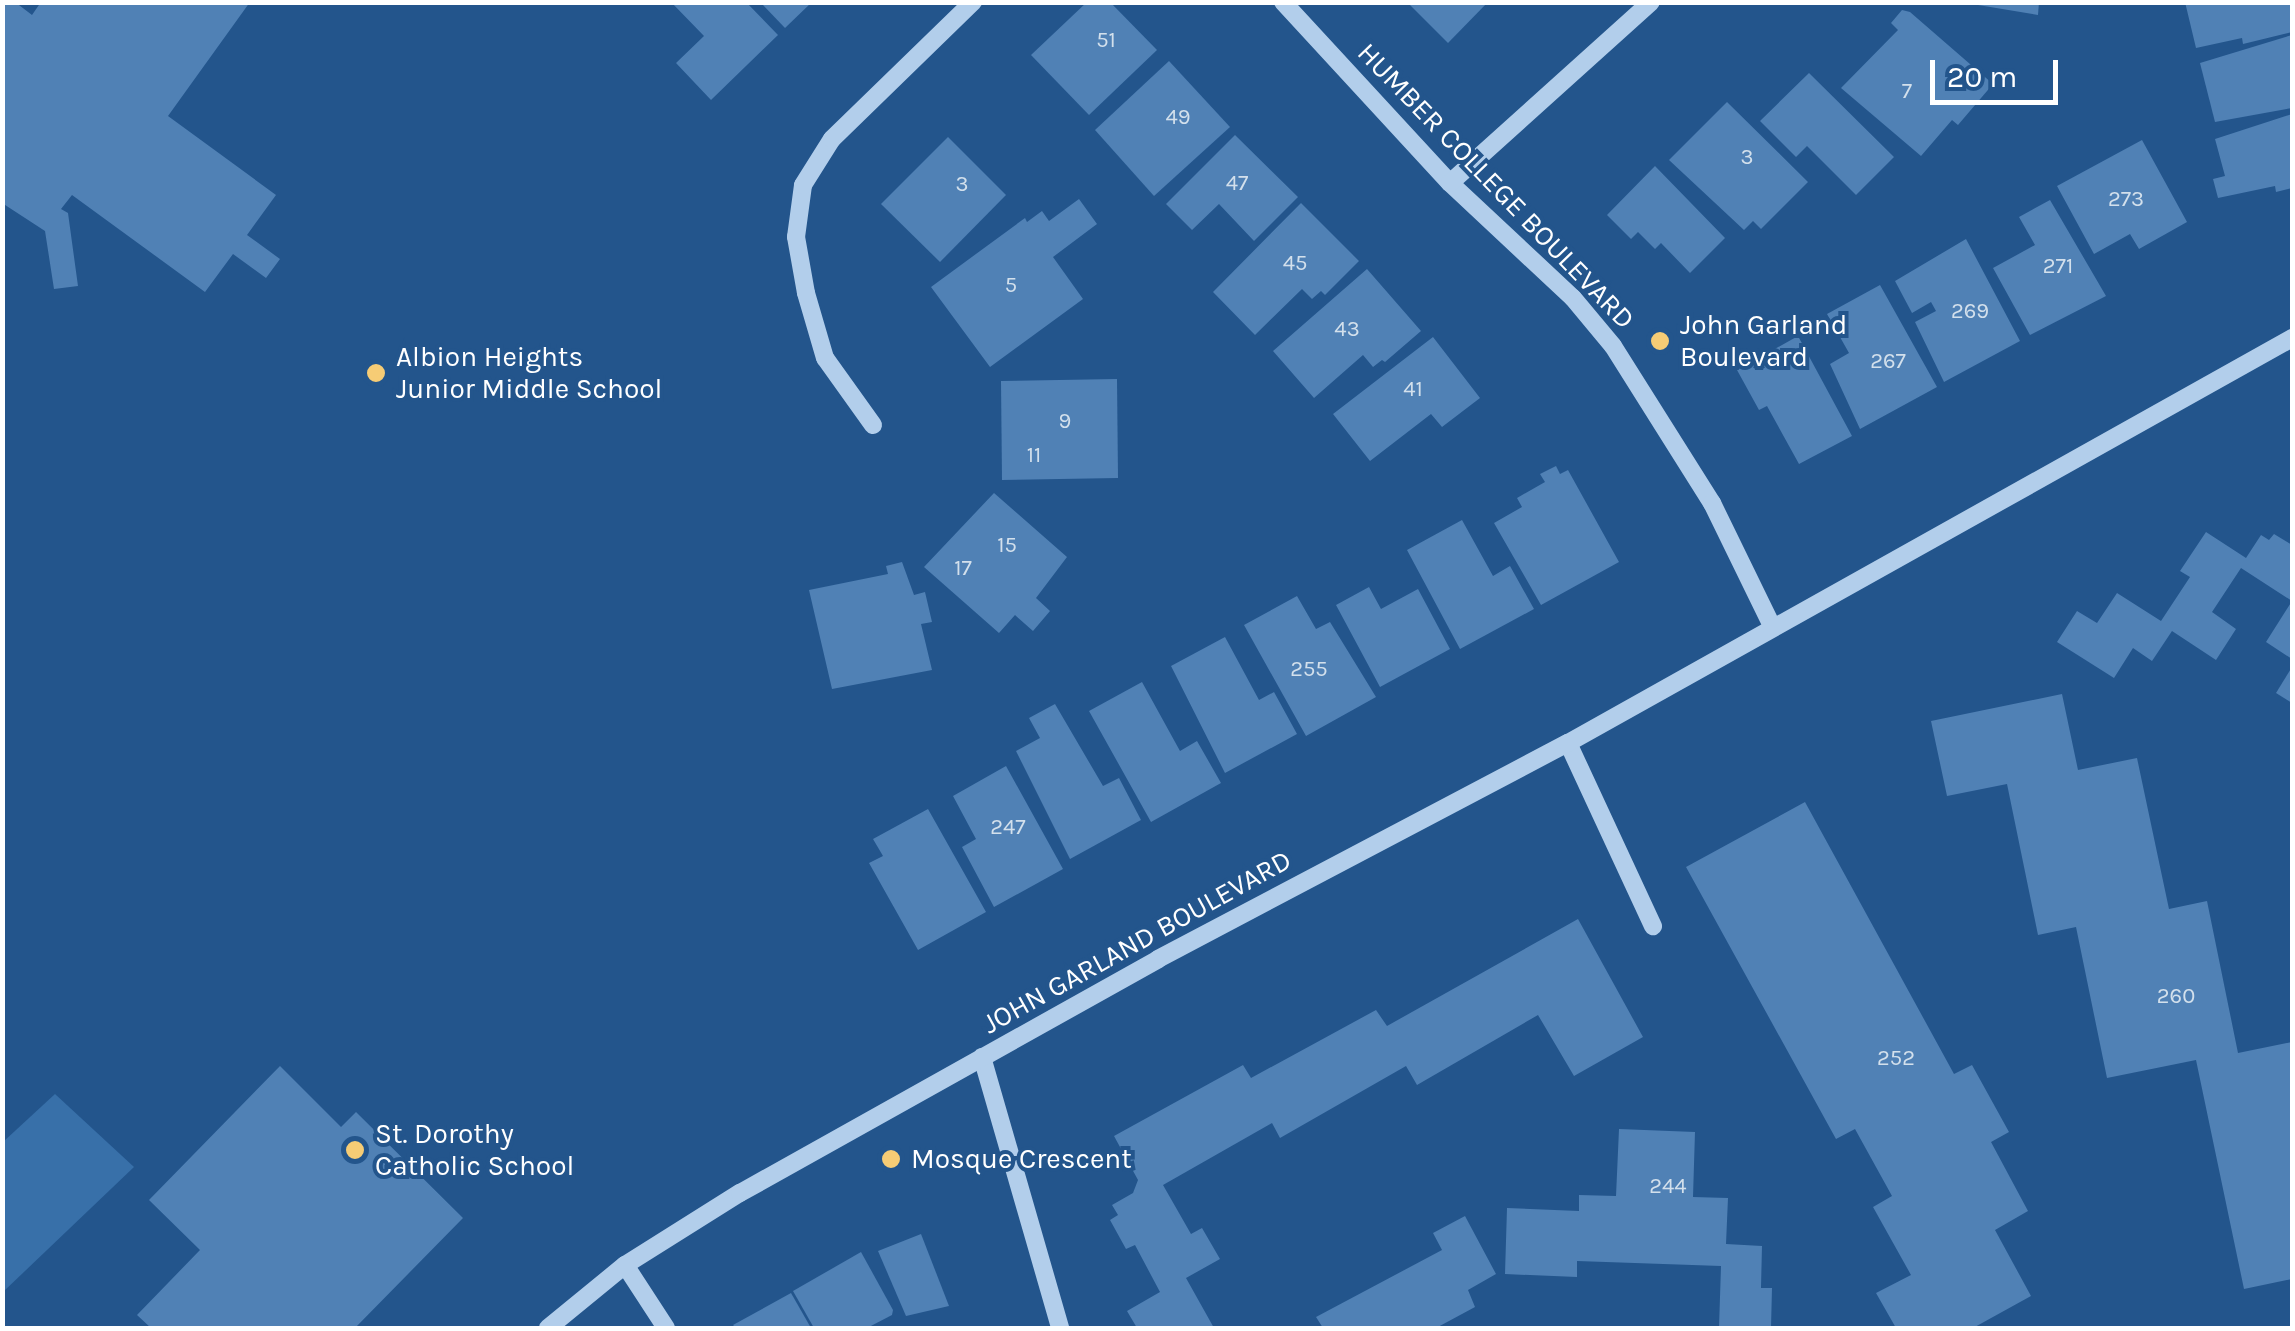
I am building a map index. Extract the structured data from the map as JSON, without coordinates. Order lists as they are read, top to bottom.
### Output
{
  "streets": {
    "street": ["HUMBER COLLEGE BOULEVARD", "JOHN GARLAND BOULEVARD"]
  },
  "crossings": [
    ["HUMBER COLLEGE BOULEVARD", "JOHN GARLAND BOULEVARD"]
  ],
  "places": [
    "John Garland Boulevard",
    "Albion Heights Junior Middle School",
    "St. Dorothy Catholic School",
    "Mosque Crescent"
  ],
  "house_numbers": [
    "51",
    "7",
    "49",
    "3",
    "47",
    "3",
    "273",
    "45",
    "271",
    "5",
    "269",
    "43",
    "267",
    "41",
    "9",
    "11",
    "15",
    "17",
    "255",
    "247",
    "260",
    "252",
    "244"
  ],
  "scale_bar": "20 m"
}
